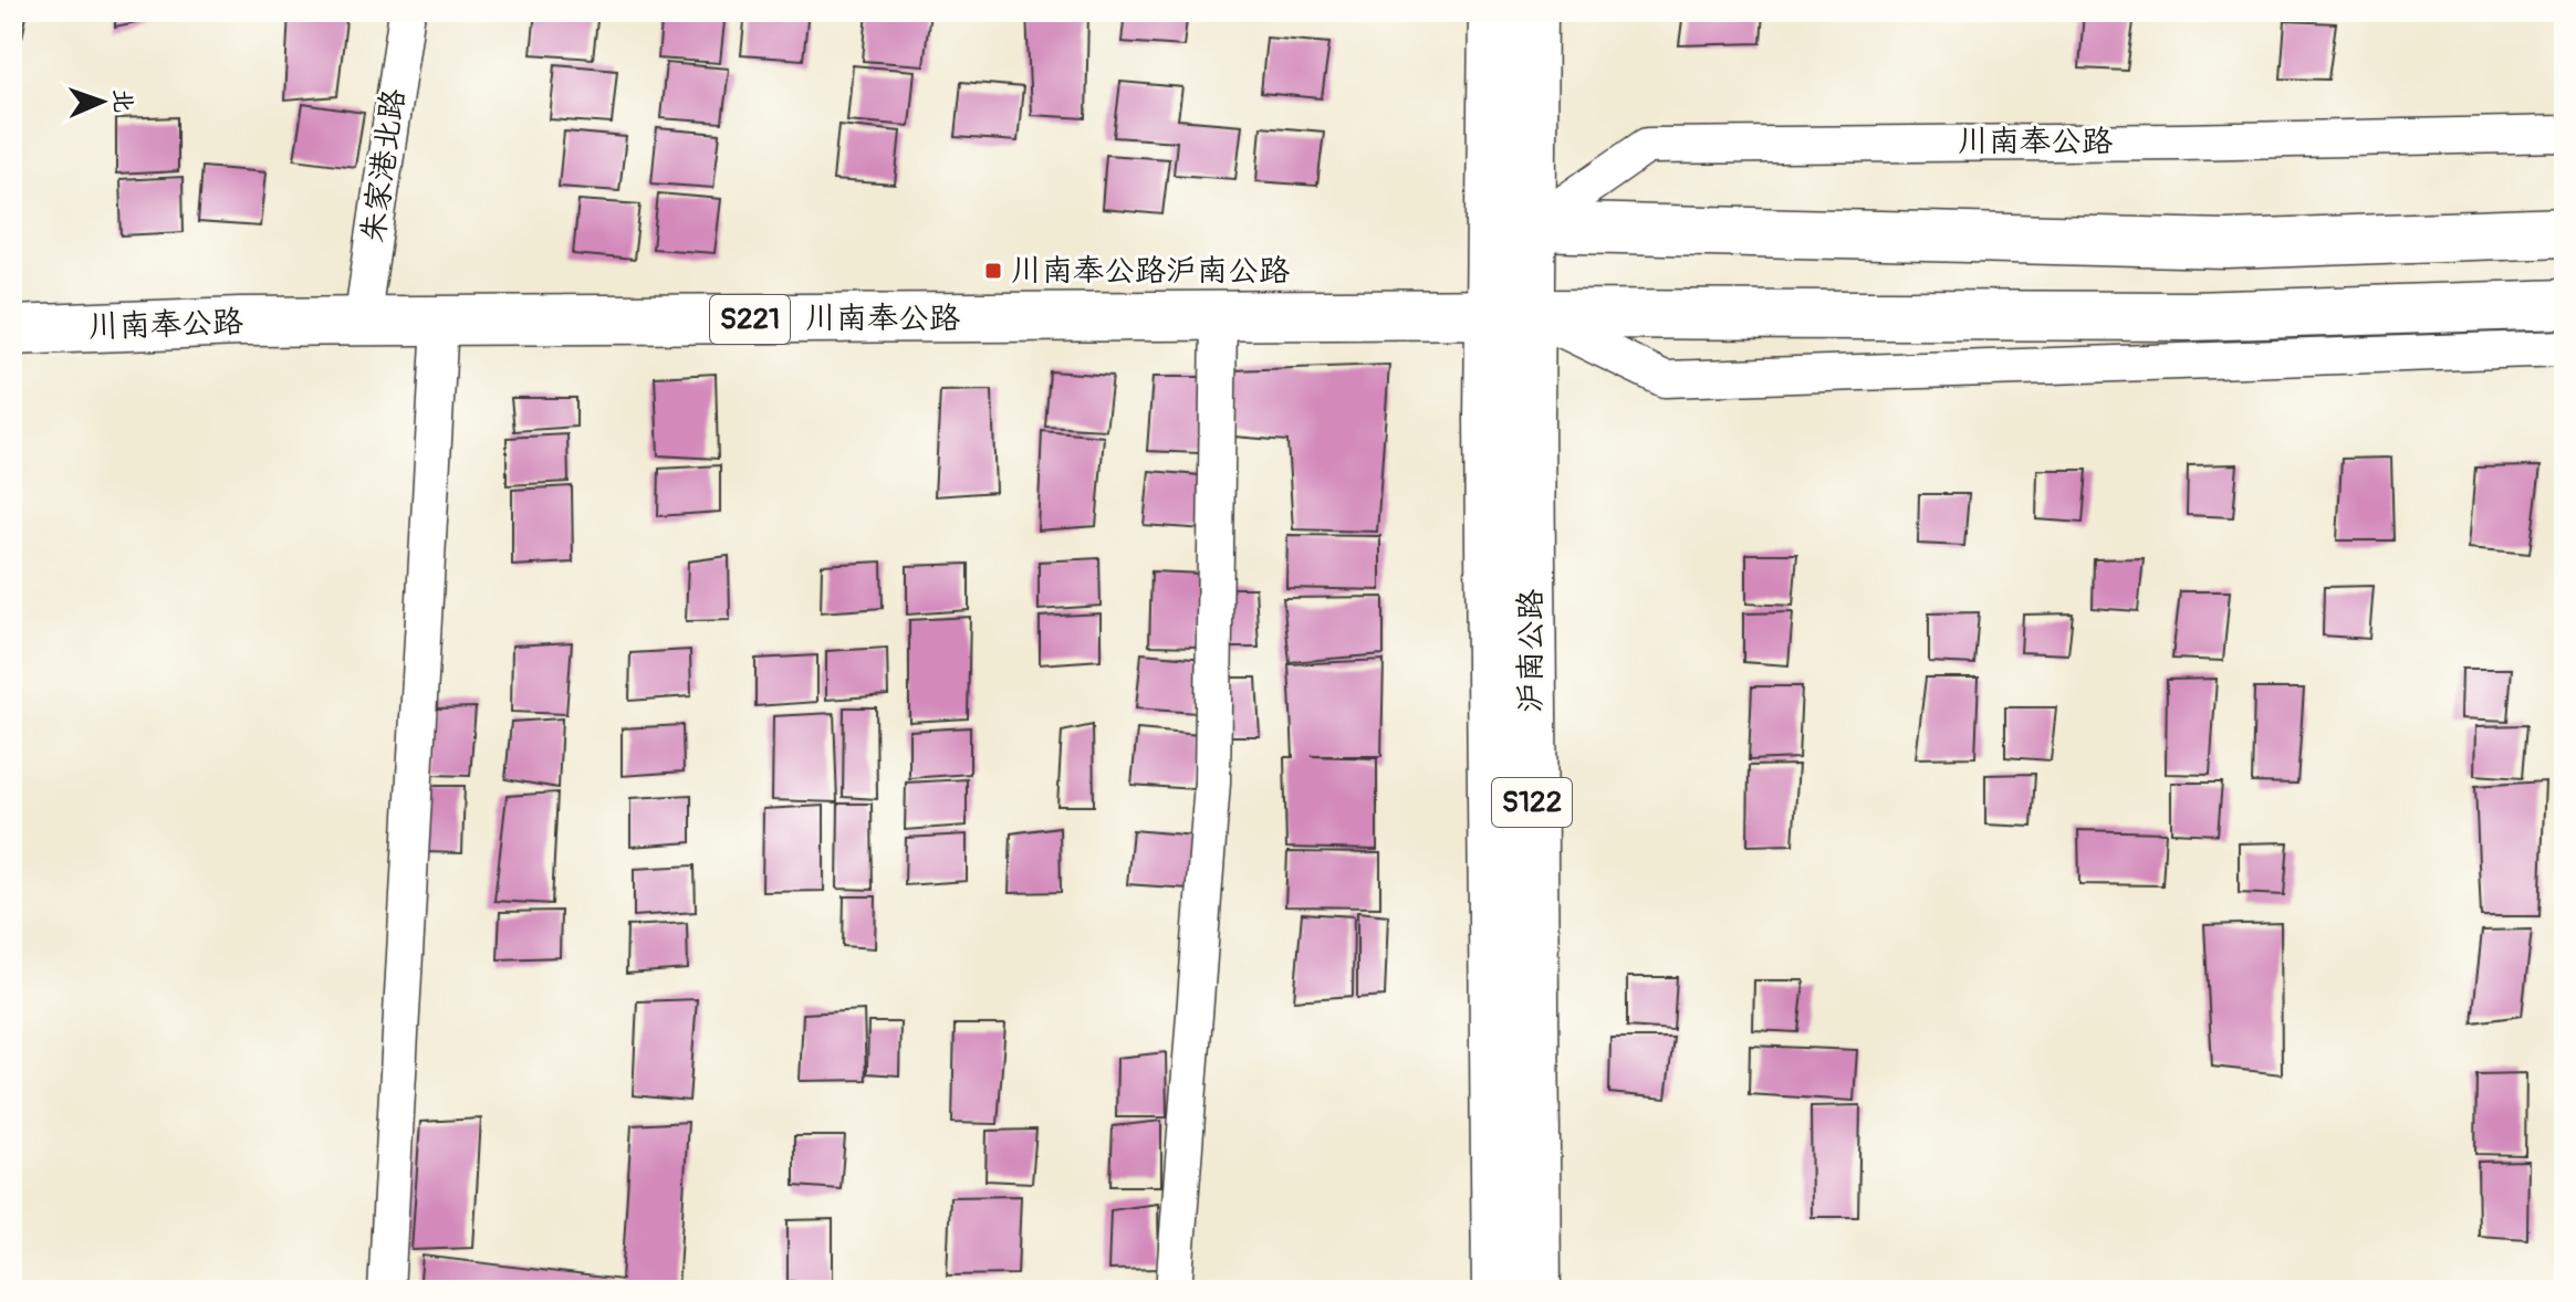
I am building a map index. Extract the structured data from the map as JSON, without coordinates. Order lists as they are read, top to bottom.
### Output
{
  "streets": {
    "main road": [
      "川南奉公路",
      "S221",
      "沪南公路",
      "S122"
    ],
    "street": ["朱家港北路"]
  },
  "crossings": [
    ["川南奉公路", "朱家港北路"],
    ["川南奉公路", "沪南公路"]
  ],
  "places": {
    "transit": ["川南奉公路沪南公路"]
  },
  "north": "right"
}
